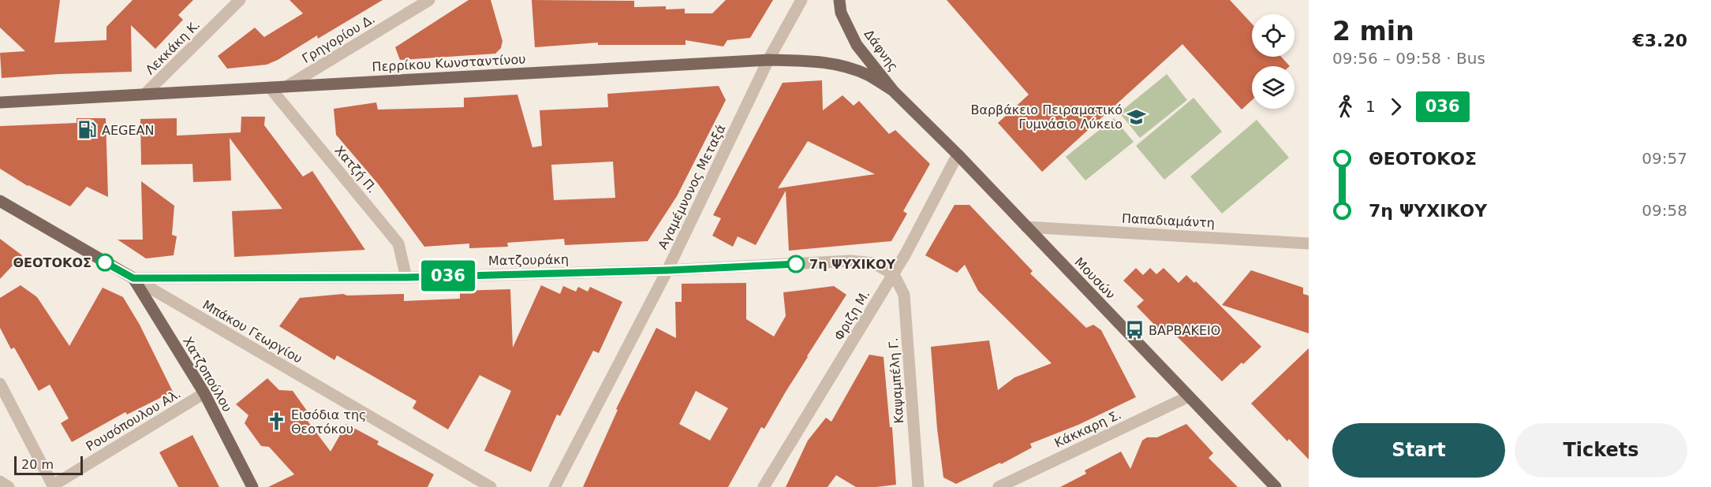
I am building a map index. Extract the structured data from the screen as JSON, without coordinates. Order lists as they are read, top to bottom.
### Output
{
  "streets": {
    "main road": [
      "Δάφνης",
      "Περρίκου Κωνσταντίνου",
      "Μουσών",
      "Μπάκου Γεωργίου",
      "Χατζοπούλου"
    ],
    "street": [
      "Γρηγορίου Δ.",
      "Λεκκάκη Κ.",
      "Χατζή Π.",
      "Αγαμέμνονος Μεταξά",
      "Παπαδιαμάντη",
      "Ματζουράκη",
      "Φριζη Μ.",
      "Καψαμπέλη Γ.",
      "Ρουσόπουλου Αλ.",
      "Κάκκαρη Σ."
    ]
  },
  "crossings": [
    ["Γρηγορίου Δ.", "Περρίκου Κωνσταντίνου"],
    ["Λεκκάκη Κ.", "Περρίκου Κωνσταντίνου"],
    ["Δάφνης", "Περρίκου Κωνσταντίνου"],
    ["Δάφνης", "Μουσών"],
    ["Περρίκου Κωνσταντίνου", "Χατζή Π."],
    ["Περρίκου Κωνσταντίνου", "Αγαμέμνονος Μεταξά"],
    ["Περρίκου Κωνσταντίνου", "Μουσών"],
    ["Χατζή Π.", "Ματζουράκη"],
    ["Αγαμέμνονος Μεταξά", "Ματζουράκη"],
    ["Παπαδιαμάντη", "Μουσών"],
    ["Ματζουράκη", "Φριζη Μ."],
    ["Ματζουράκη", "Μπάκου Γεωργίου"],
    ["Ματζουράκη", "Χατζοπούλου"],
    ["Ματζουράκη", "Καψαμπέλη Γ."],
    ["Μουσών", "Φριζη Μ."],
    ["Μουσών", "Κάκκαρη Σ."],
    ["Φριζη Μ.", "Καψαμπέλη Γ."],
    ["Μπάκου Γεωργίου", "Χατζοπούλου"],
    ["Χατζοπούλου", "Ρουσόπουλου Αλ."]
  ],
  "places": {
    "school or university": ["Βαρβάκειο Πειραματικό Γυμνάσιο Λύκειο"],
    "fuel station": ["AEGEAN"],
    "other": ["ΘΕΟΤΟΚΟΣ", "7η ΨΥΧΙΚΟΥ"],
    "bus stop": ["ΒΑΡΒΑΚΕΙΟ"],
    "church": ["Εισόδια της Θεοτόκου"]
  },
  "lines": ["bus line 036"],
  "scale_bar": "20 m",
  "page": {
    "on_map": "036",
    "heading": ["2 min", "09:56 – 09:58 · Bus", "€3.20"],
    "legs": ["1", "036"],
    "list": [
      {
        "name": "ΘΕΟΤΟΚΟΣ",
        "value": "09:57"
      },
      {
        "name": "7η ΨΥΧΙΚΟΥ",
        "value": "09:58"
      }
    ],
    "buttons": ["Start", "Tickets"],
    "scale": "20 m"
  }
}
